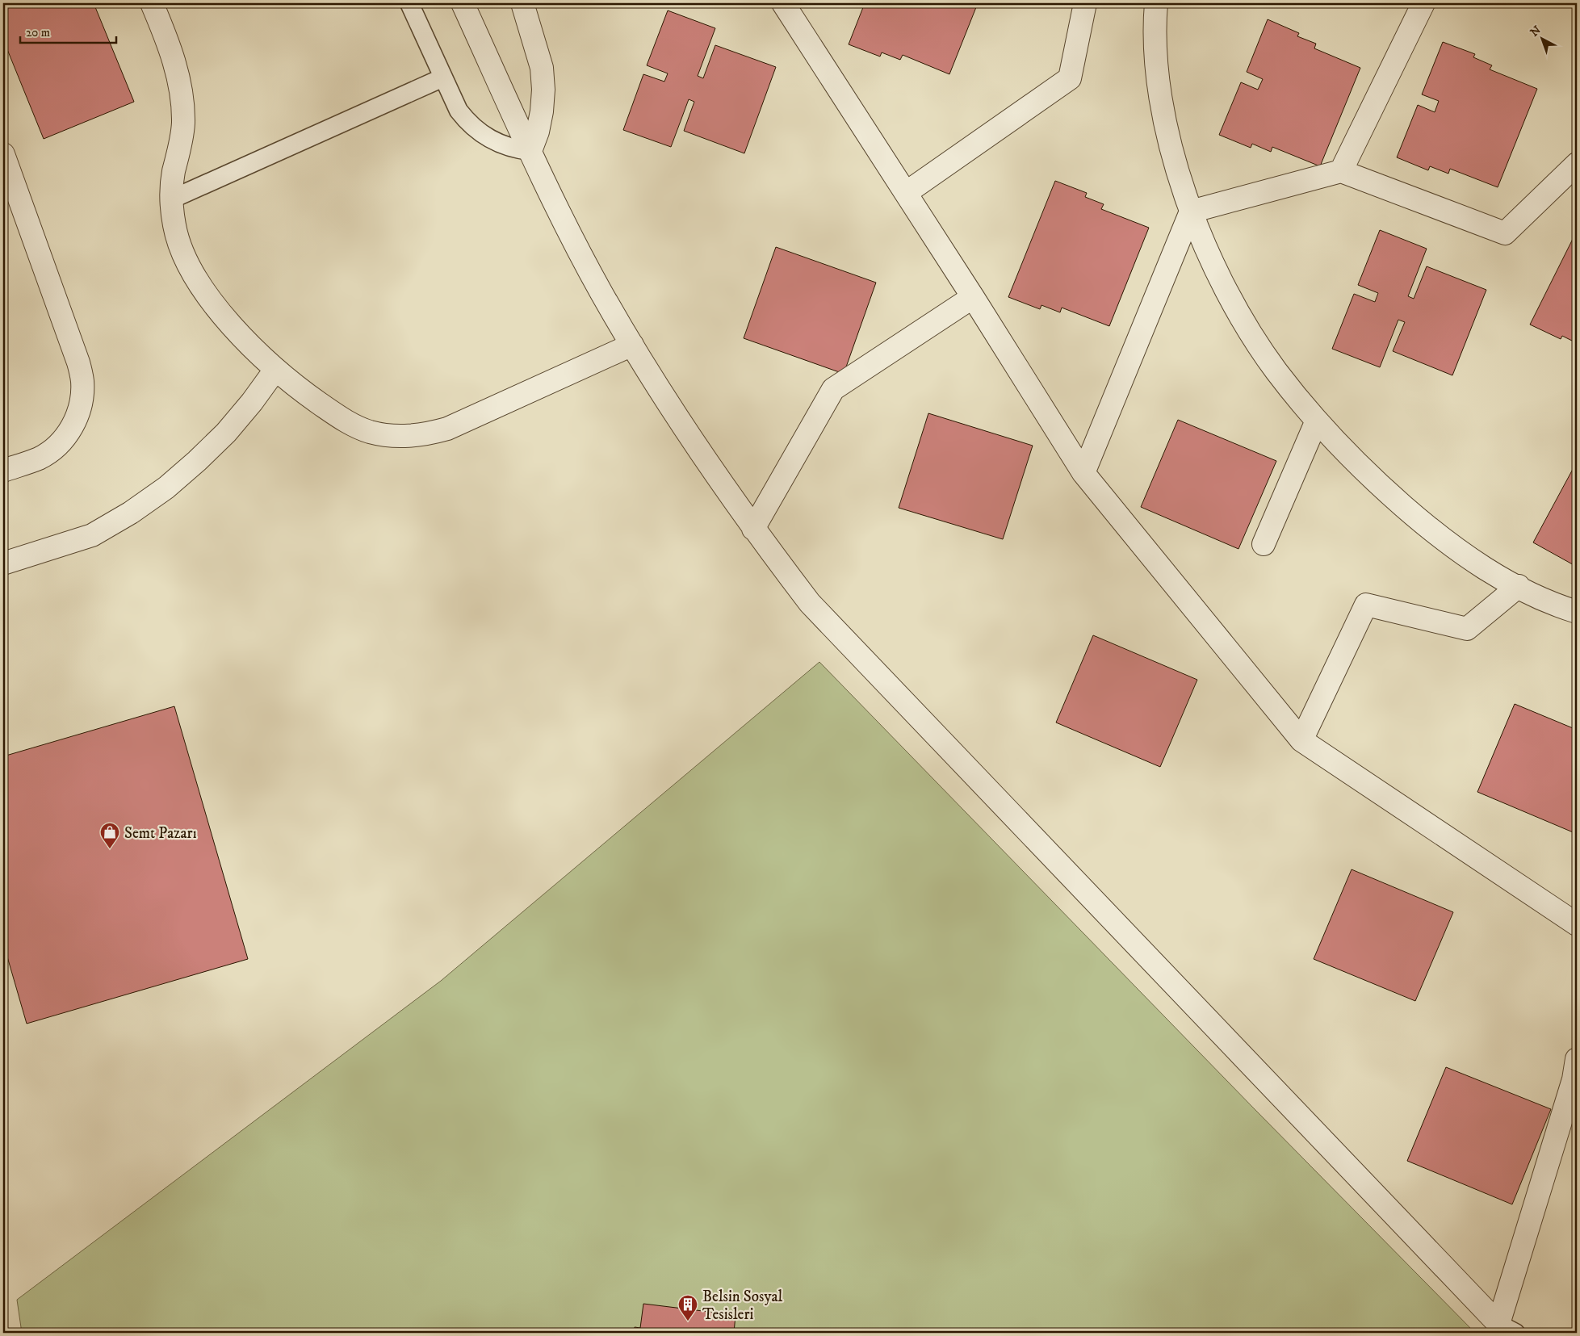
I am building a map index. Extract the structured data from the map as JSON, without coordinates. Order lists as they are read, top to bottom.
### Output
{
  "places": {
    "shop": ["Semt Pazarı"],
    "building": ["Belsin Sosyal Tesisleri"]
  },
  "scale_bar": "20 m",
  "north": "top left"
}
